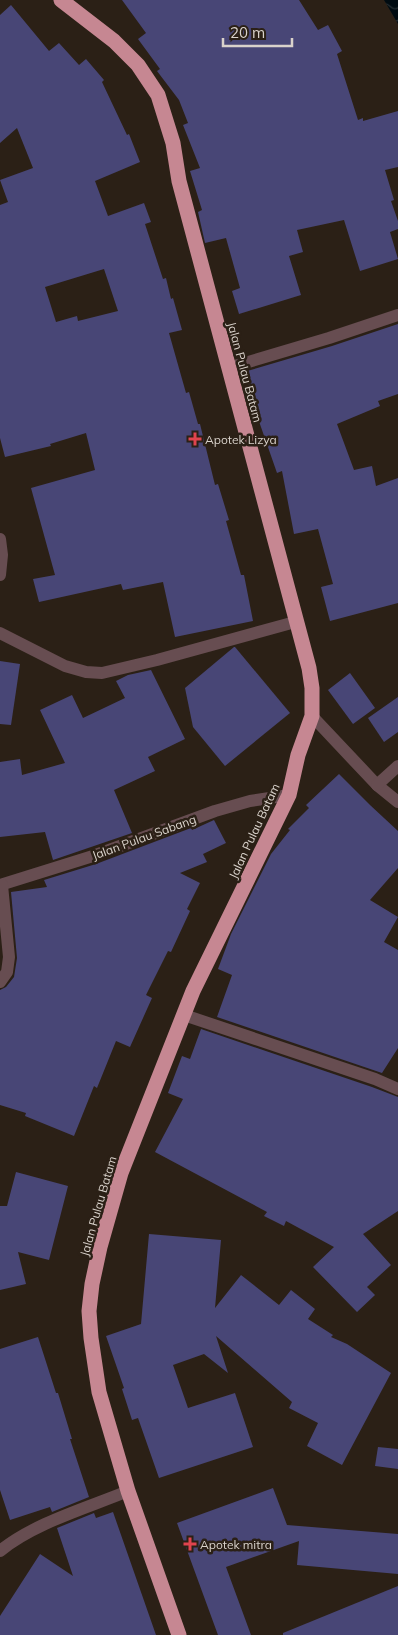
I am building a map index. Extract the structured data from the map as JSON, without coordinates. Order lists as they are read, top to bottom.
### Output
{
  "streets": {
    "highway": ["Jalan Pulau Batam"],
    "street": ["Jalan Pulau Sabang"]
  },
  "crossings": [
    ["Jalan Pulau Batam", "Jalan Pulau Sabang"]
  ],
  "places": {
    "health": ["Apotek Lizya", "Apotek mitra"]
  },
  "scale_bar": "20 m"
}
